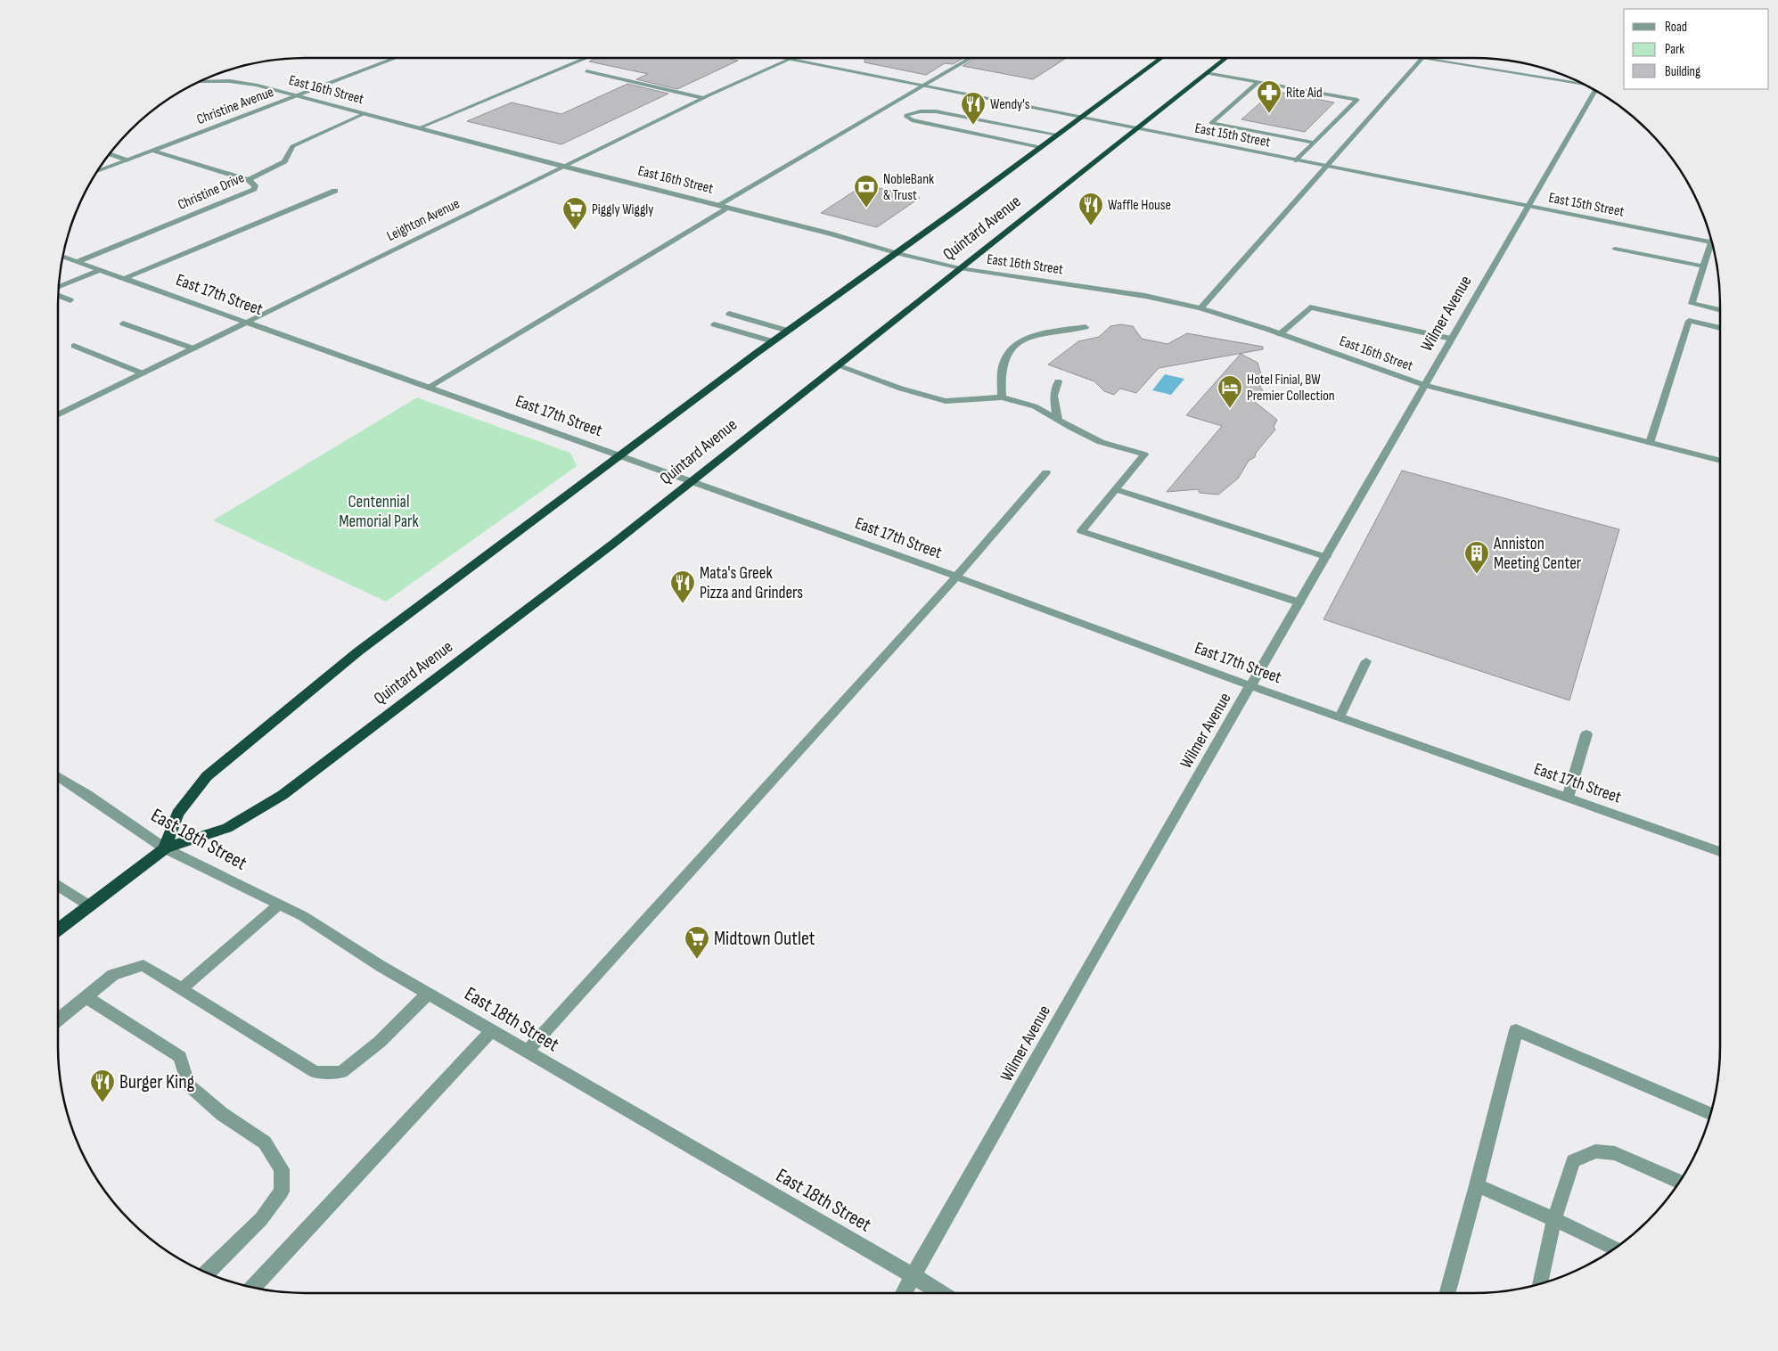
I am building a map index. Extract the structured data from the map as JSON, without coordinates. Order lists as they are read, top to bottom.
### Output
{
  "streets": {
    "highway": ["Quintard Avenue"],
    "street": [
      "East 16th Street",
      "Christine Avenue",
      "East 15th Street",
      "Christine Drive",
      "Leighton Avenue",
      "East 17th Street",
      "Wilmer Avenue",
      "East 18th Street"
    ]
  },
  "crossings": [
    ["East 16th Street", "Christine Avenue"],
    ["East 16th Street", "Leighton Avenue"],
    ["East 16th Street", "Quintard Avenue"],
    ["East 16th Street", "Wilmer Avenue"],
    ["Christine Avenue", "Christine Drive"],
    ["East 15th Street", "Leighton Avenue"],
    ["East 15th Street", "Quintard Avenue"],
    ["East 15th Street", "Wilmer Avenue"],
    ["Christine Drive", "East 17th Street"],
    ["Leighton Avenue", "East 17th Street"],
    ["Quintard Avenue", "East 17th Street"],
    ["Quintard Avenue", "East 18th Street"],
    ["East 17th Street", "Wilmer Avenue"],
    ["Wilmer Avenue", "East 18th Street"]
  ],
  "parks": ["Centennial Memorial Park"],
  "places": {
    "pharmacy": ["Rite Aid"],
    "restaurant": [
      "Wendy's",
      "Waffle House",
      "Mata's Greek Pizza and Grinders",
      "Burger King"
    ],
    "bank": ["NobleBank & Trust"],
    "supermarket": ["Piggly Wiggly", "Midtown Outlet"],
    "hotel": ["Hotel Finial, BW Premier Collection"],
    "building": ["Anniston Meeting Center"]
  },
  "legend": ["Road", "Park", "Building"]
}
